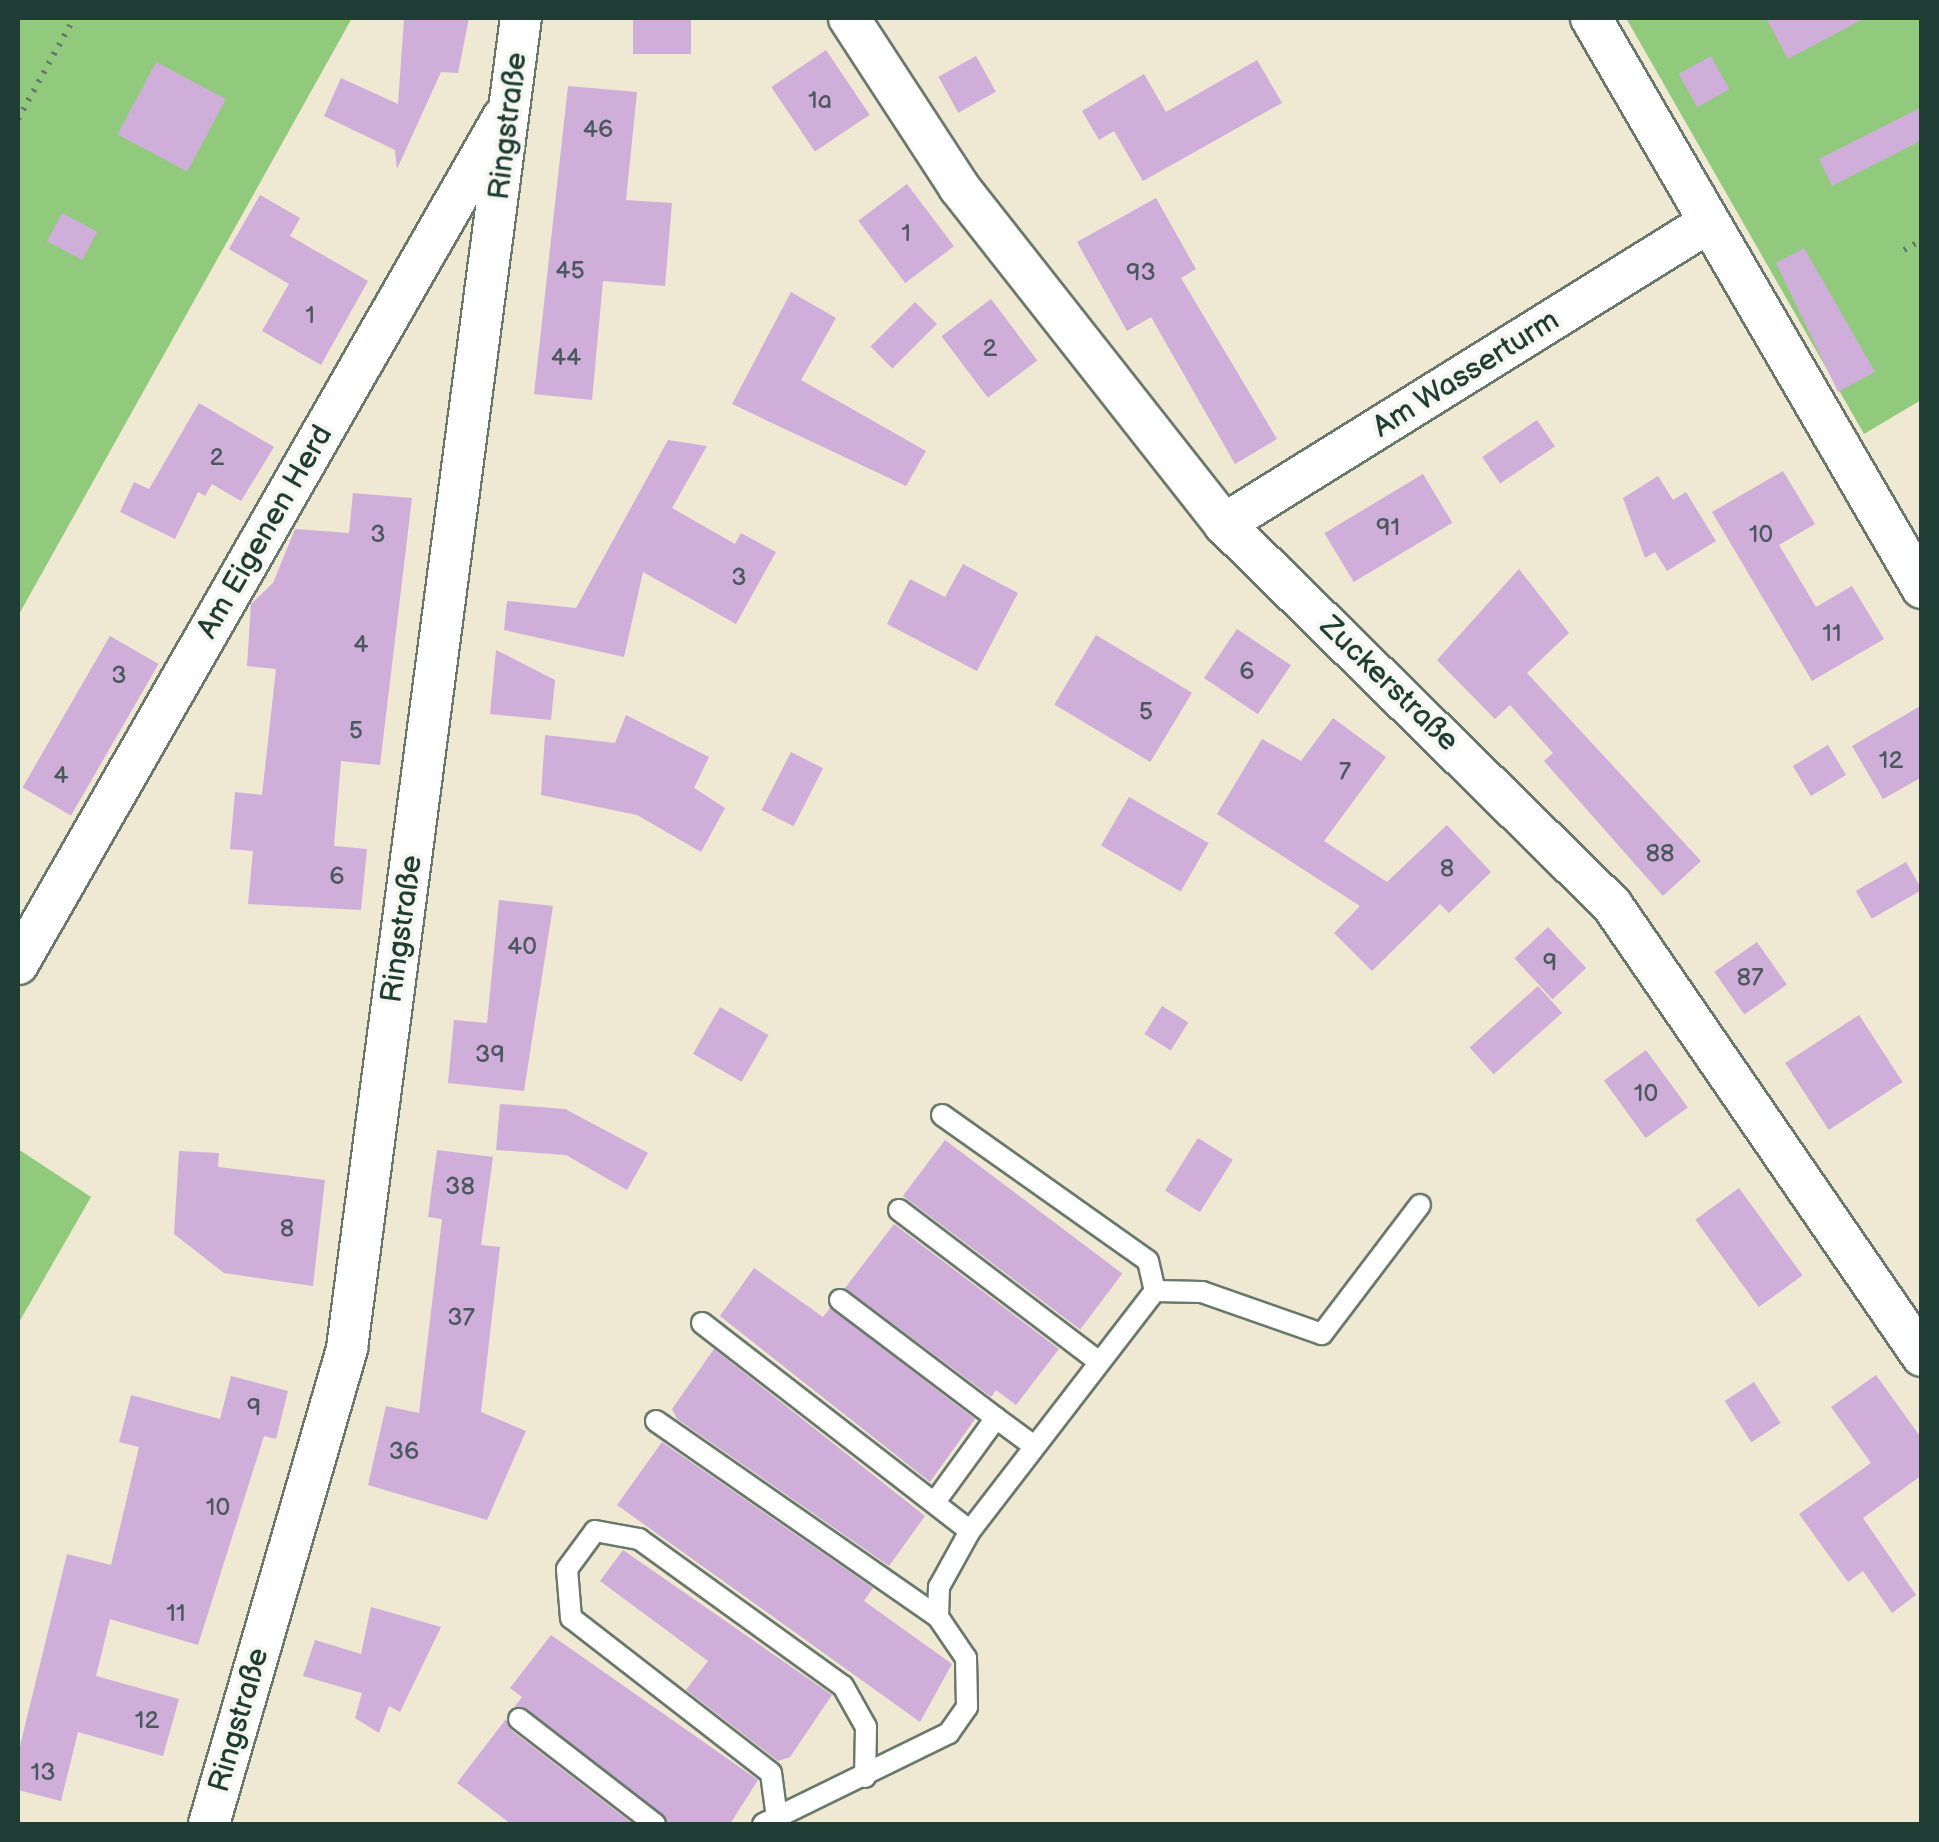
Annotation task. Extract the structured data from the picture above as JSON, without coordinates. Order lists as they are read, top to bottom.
{
  "streets": {
    "street": [
      "Ringstraße",
      "Am Wasserturm",
      "Am Eigenen Herd",
      "Zuckerstraße"
    ]
  },
  "crossings": [
    ["Ringstraße", "Am Eigenen Herd"],
    ["Am Wasserturm", "Zuckerstraße"]
  ],
  "house_numbers": [
    "1a",
    "46",
    "1",
    "45",
    "93",
    "1",
    "2",
    "44",
    "2",
    "91",
    "3",
    "10",
    "3",
    "11",
    "4",
    "6",
    "3",
    "5",
    "5",
    "12",
    "7",
    "4",
    "88",
    "8",
    "6",
    "40",
    "9",
    "87",
    "39",
    "10",
    "38",
    "8",
    "37",
    "9",
    "36",
    "10",
    "11",
    "12",
    "13"
  ]
}
